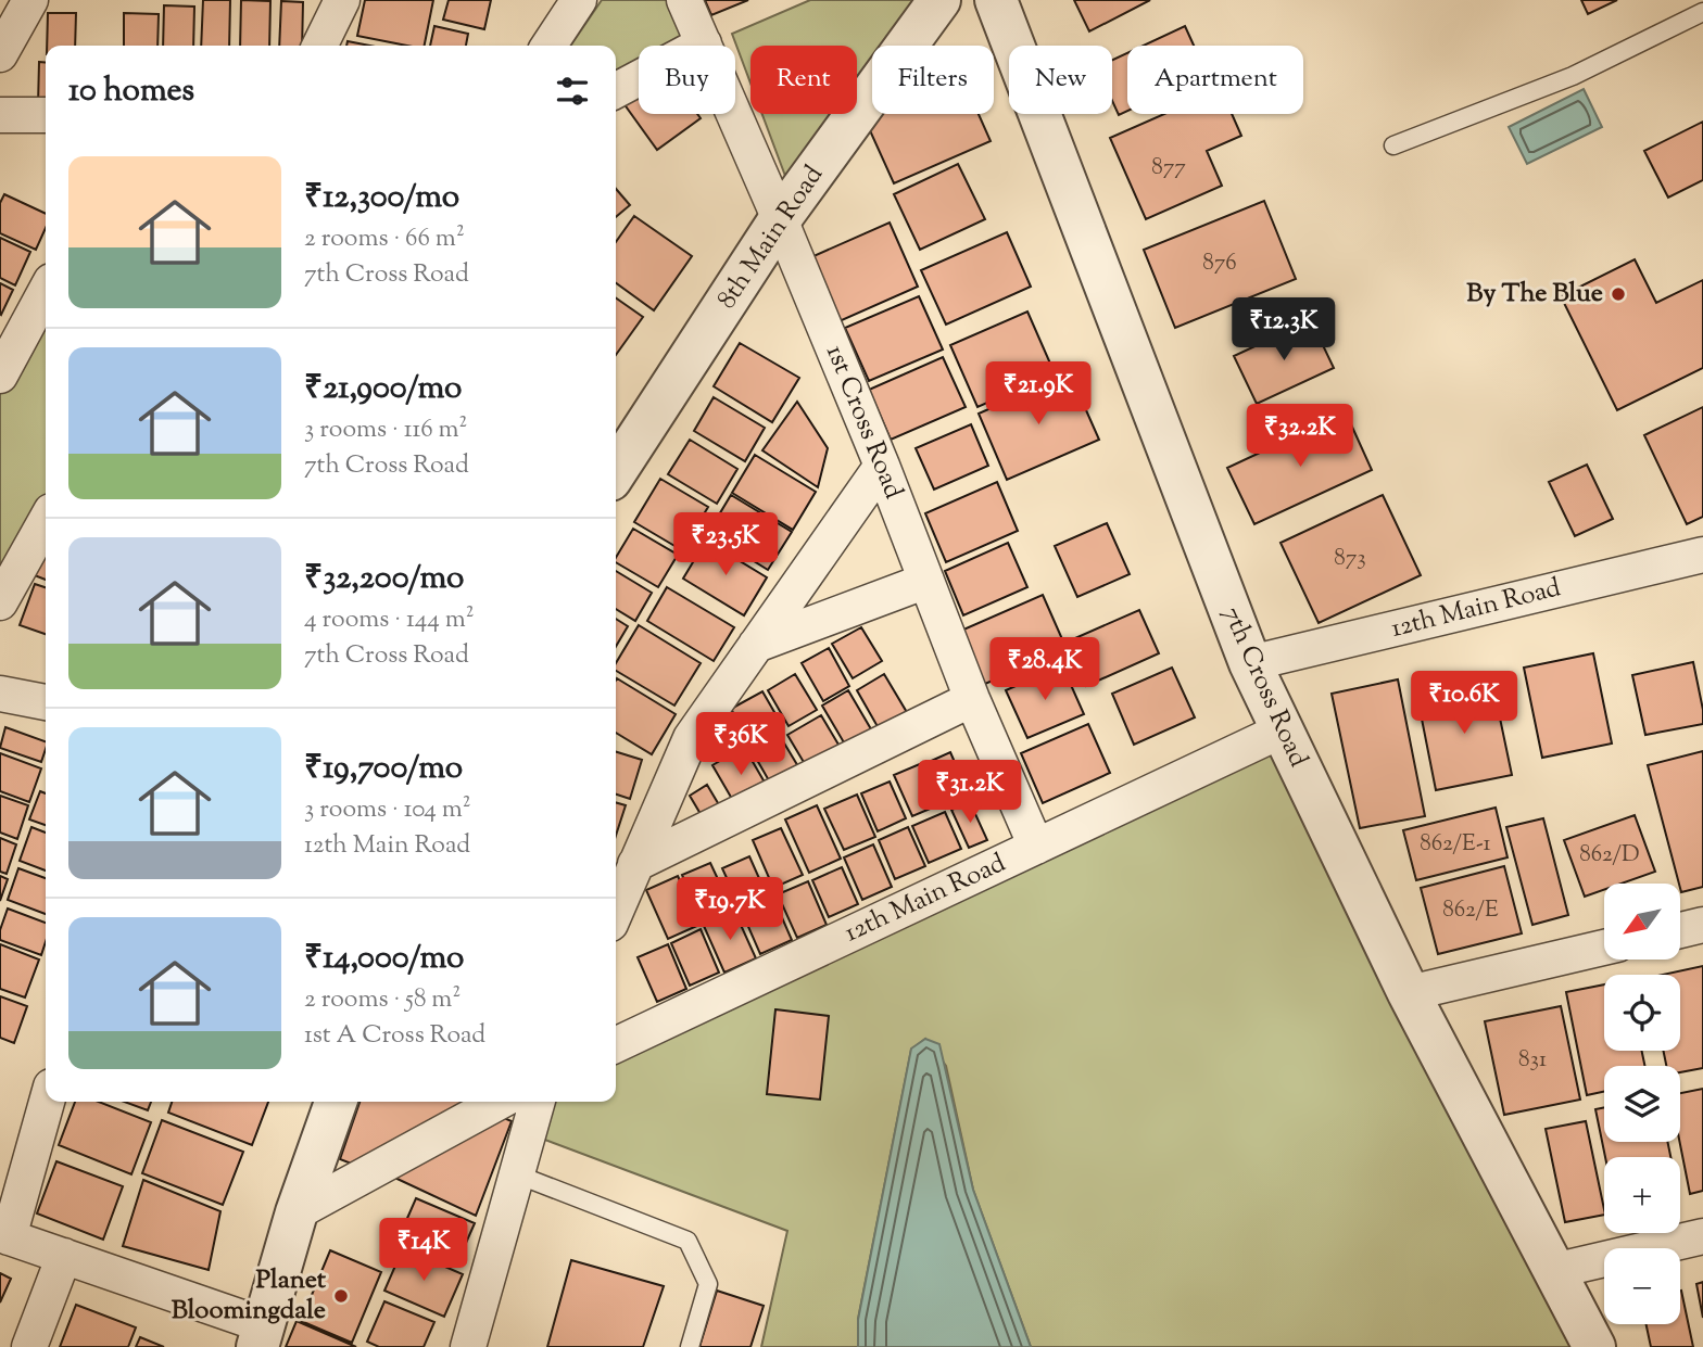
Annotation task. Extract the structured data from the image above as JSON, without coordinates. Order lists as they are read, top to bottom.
{
  "streets": {
    "street": [
      "8th Main Road",
      "1st Cross Road",
      "12th Main Road",
      "7th Cross Road"
    ]
  },
  "crossings": [
    ["8th Main Road", "1st Cross Road"],
    ["1st Cross Road", "12th Main Road"],
    ["12th Main Road", "7th Cross Road"]
  ],
  "places": ["By The Blue", "Planet Bloomingdale"],
  "house_numbers": [
    "877",
    "876",
    "873",
    "862/E-1",
    "862/D",
    "862/E",
    "831"
  ],
  "north": "bottom left",
  "page": {
    "chip": [
      "Buy",
      "Rent",
      "Filters",
      "New",
      "Apartment"
    ],
    "heading": "10 homes",
    "list": [
      {
        "name": "₹12,300/mo",
        "note": "2 rooms · 66 m² · 7th Cross Road"
      },
      {
        "name": "₹21,900/mo",
        "note": "3 rooms · 116 m² · 7th Cross Road"
      },
      {
        "name": "₹32,200/mo",
        "note": "4 rooms · 144 m² · 7th Cross Road"
      },
      {
        "name": "₹19,700/mo",
        "note": "3 rooms · 104 m² · 12th Main Road"
      },
      {
        "name": "₹14,000/mo",
        "note": "2 rooms · 58 m² · 1st A Cross Road"
      }
    ],
    "price": [
      "₹12.3K",
      "₹21.9K",
      "₹32.2K",
      "₹23.5K",
      "₹28.4K",
      "₹10.6K",
      "₹36K",
      "₹31.2K",
      "₹19.7K",
      "₹14K"
    ],
    "map_buttons": ["+", "−"]
  }
}
